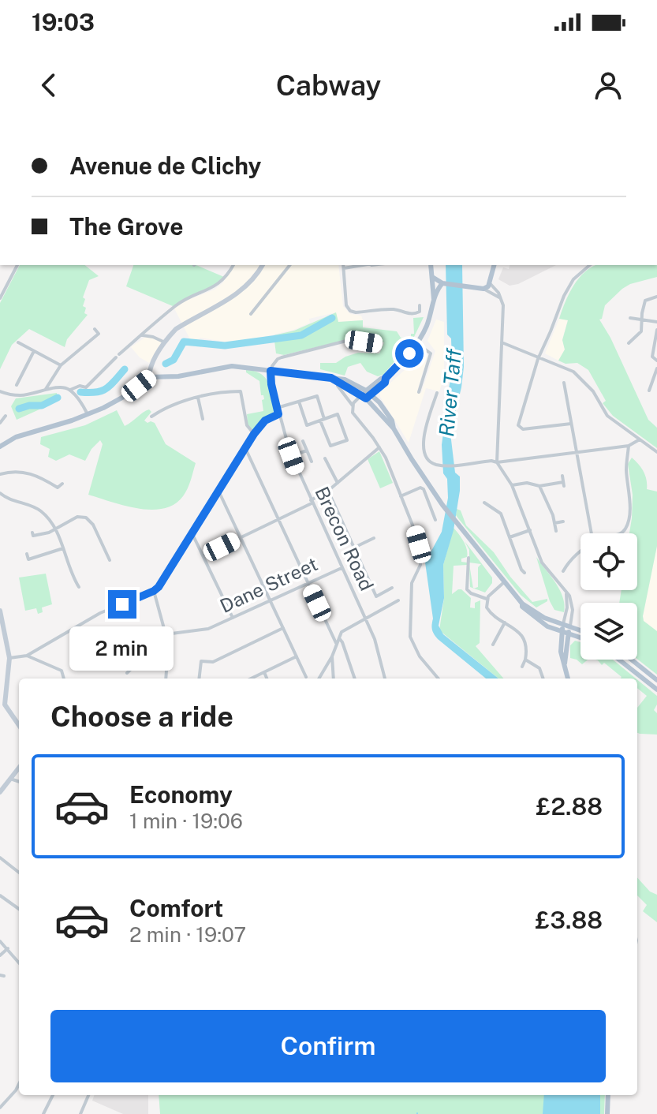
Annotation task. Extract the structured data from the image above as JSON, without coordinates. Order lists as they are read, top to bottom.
{
  "streets": {
    "street": ["Brecon Road", "Dane Street"]
  },
  "crossings": [
    ["Brecon Road", "Dane Street"]
  ],
  "water": ["River Taff"],
  "page": {
    "status": "19:03",
    "header": "Cabway",
    "banner": ["Avenue de Clichy", "The Grove"],
    "bubble": "2 min",
    "heading": "Choose a ride",
    "list": [
      {
        "name": "Economy",
        "note": "1 min · 19:06",
        "value": "£2.88"
      },
      {
        "name": "Comfort",
        "note": "2 min · 19:07",
        "value": "£3.88"
      }
    ],
    "buttons": "Confirm"
  }
}
